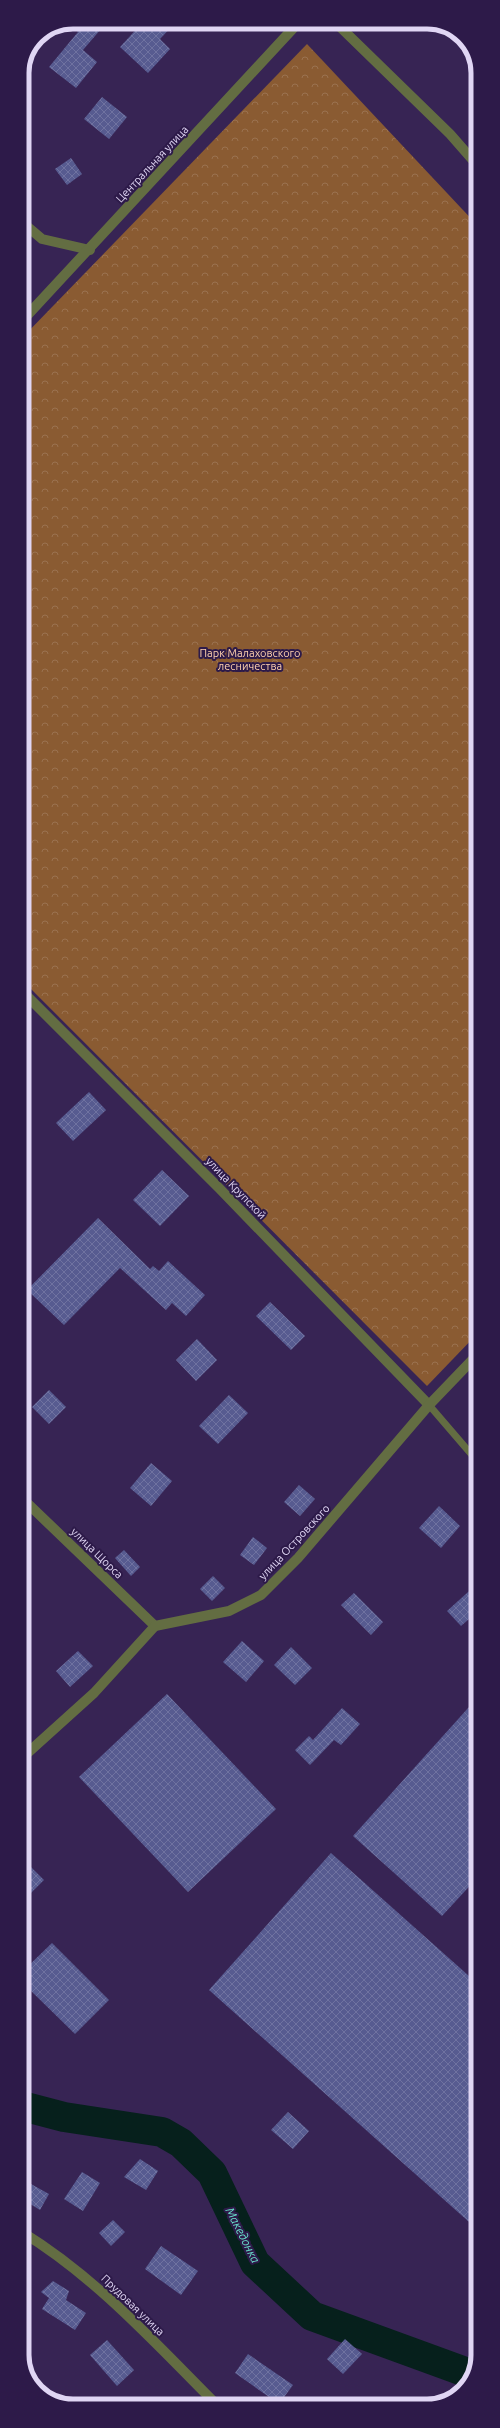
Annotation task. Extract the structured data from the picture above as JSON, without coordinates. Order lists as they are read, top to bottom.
{
  "streets": {
    "street": [
      "Центральная улица",
      "улица Крупской",
      "улица Островского",
      "улица Щорса",
      "Прудовая улица"
    ]
  },
  "crossings": [
    ["улица Крупской", "улица Островского"],
    ["улица Островского", "улица Щорса"]
  ],
  "water": ["Македонка"],
  "parks": ["Парк Малаховского лесничества"]
}
